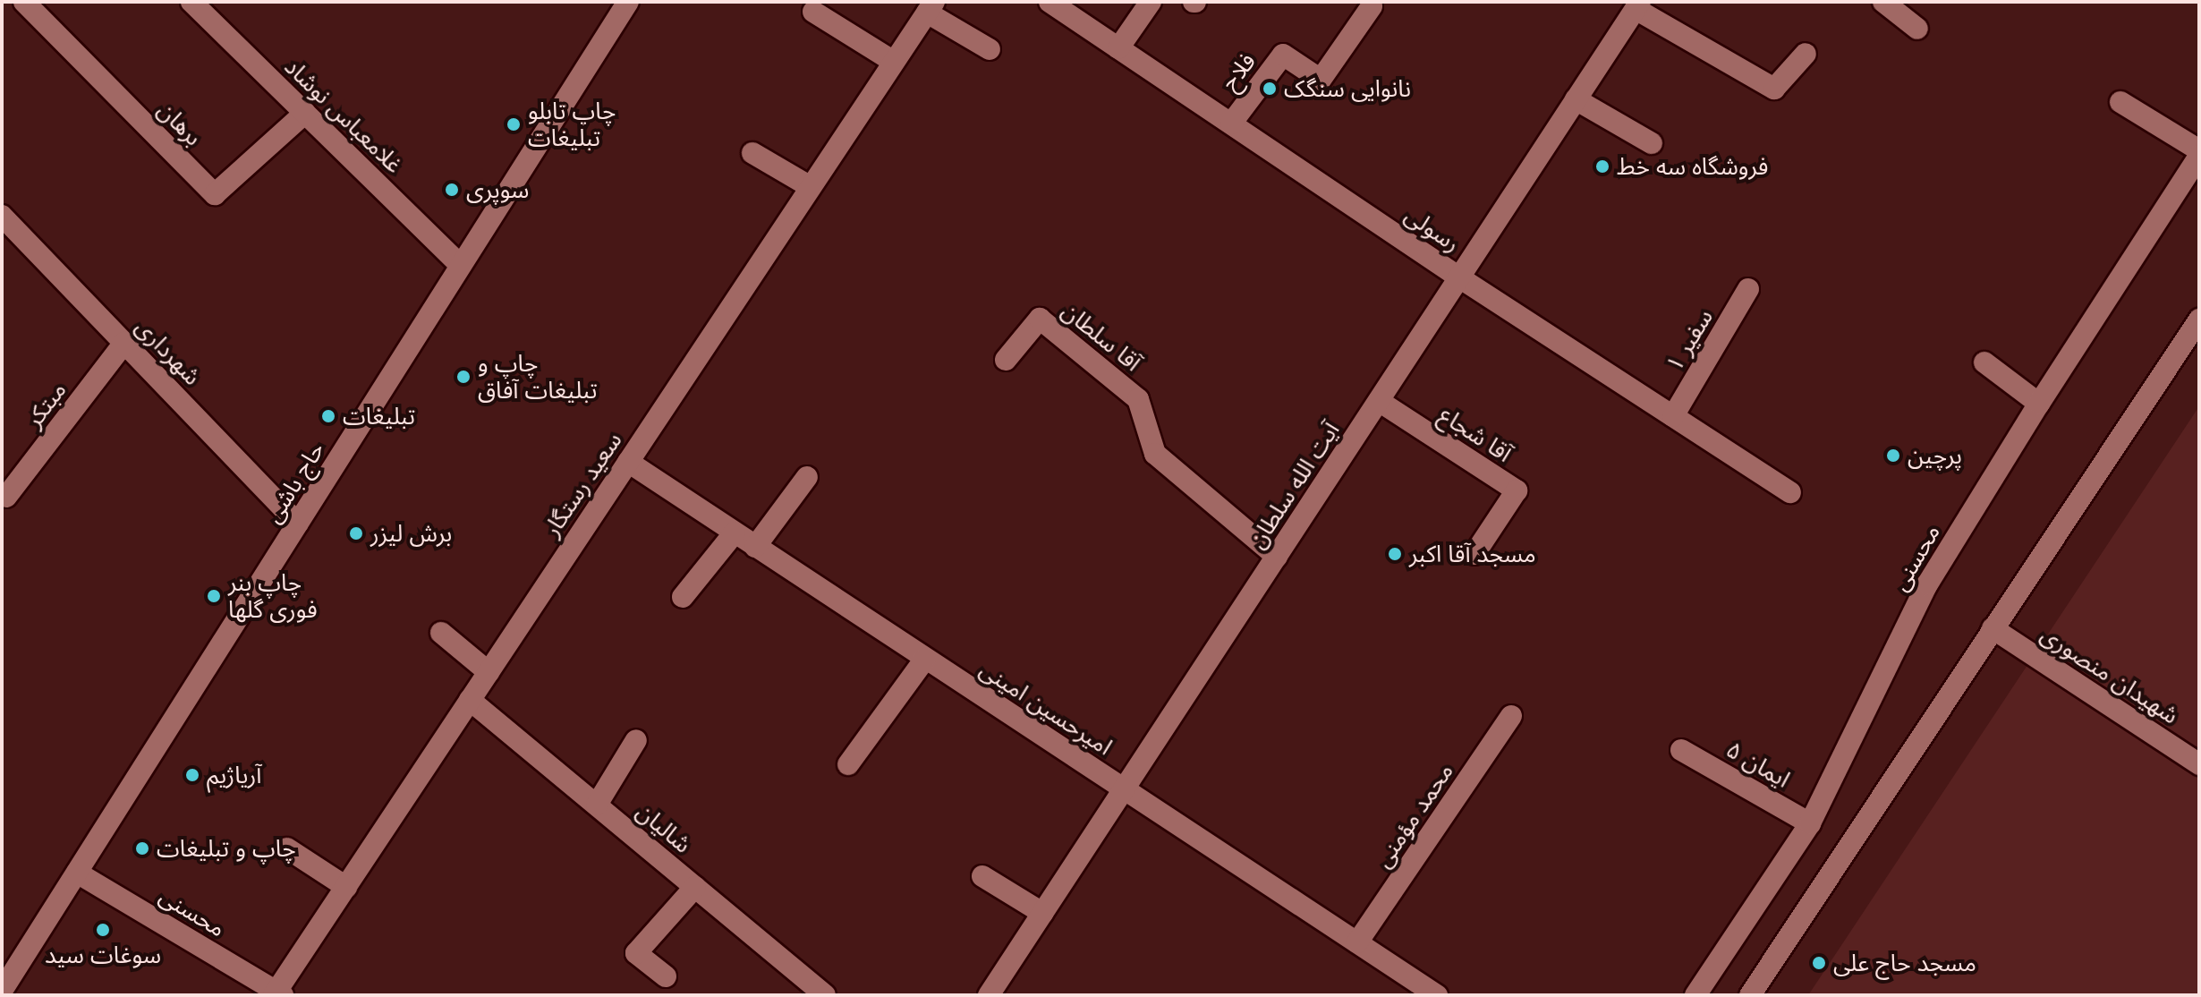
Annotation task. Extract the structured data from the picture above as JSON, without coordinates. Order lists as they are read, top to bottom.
{
  "streets": {
    "street": [
      "فلاح",
      "غلامعباس نوشاد",
      "برهان",
      "رسولی",
      "آقا سلطان",
      "سفیر ۱",
      "شهرداری",
      "مبتکر",
      "آقا شجاع",
      "حاج باشی",
      "سعید رستگار",
      "آیت الله سلطان",
      "محسنی",
      "شهیدان منصوری",
      "امیرحسین امینی",
      "ایمان ۵",
      "محمد مؤمنی",
      "شالیان"
    ]
  },
  "crossings": [
    ["فلاح", "رسولی"],
    ["غلامعباس نوشاد", "برهان"],
    ["غلامعباس نوشاد", "حاج باشی"],
    ["رسولی", "سفیر ۱"],
    ["رسولی", "آیت الله سلطان"],
    ["آقا سلطان", "آیت الله سلطان"],
    ["شهرداری", "مبتکر"],
    ["شهرداری", "حاج باشی"],
    ["آقا شجاع", "آیت الله سلطان"],
    ["حاج باشی", "محسنی"],
    ["سعید رستگار", "محسنی"],
    ["سعید رستگار", "امیرحسین امینی"],
    ["سعید رستگار", "شالیان"],
    ["آیت الله سلطان", "امیرحسین امینی"],
    ["محسنی", "ایمان ۵"],
    ["امیرحسین امینی", "محمد مؤمنی"]
  ],
  "places": [
    "نانوایی سنگک",
    "چاپ تابلو تبلیغات",
    "فروشگاه سه خط",
    "سوپری",
    "چاپ و تبلیغات آفاق",
    "تبلیغات",
    "پرچین",
    "برش لیزر",
    "مسجد آقا اکبر",
    "چاپ بنر فوری گلها",
    "آریاژیم",
    "چاپ و تبلیغات",
    "سوغات سید",
    "مسجد حاج علی"
  ]
}
